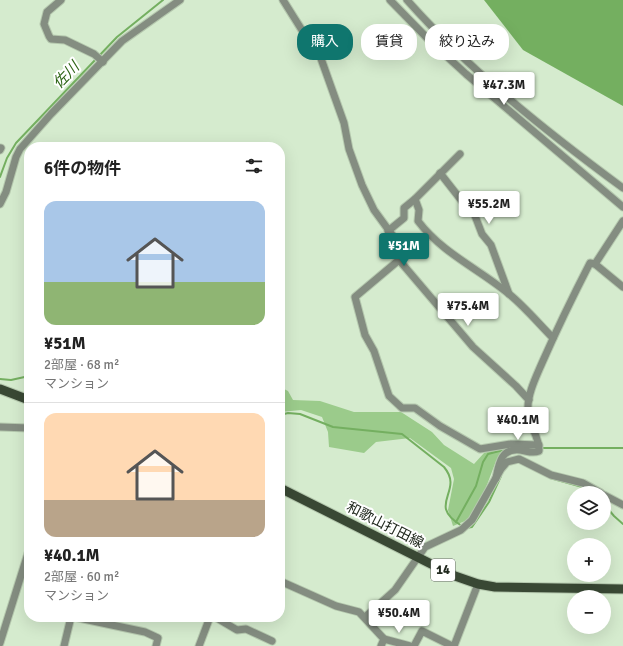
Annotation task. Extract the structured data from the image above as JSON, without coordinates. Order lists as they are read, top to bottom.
{
  "streets": {
    "main road": ["和歌山打田線", "14"]
  },
  "water": ["佐川"],
  "page": {
    "chip": ["購入", "賃貸", "絞り込み"],
    "price": [
      "¥47.3M",
      "¥55.2M",
      "¥51M",
      "¥75.4M",
      "¥40.1M",
      "¥50.4M"
    ],
    "heading": "6件の物件",
    "list": [
      {
        "name": "¥51M",
        "note": "2部屋 · 68 m² · マンション"
      },
      {
        "name": "¥40.1M",
        "note": "2部屋 · 60 m² · マンション"
      }
    ],
    "map_buttons": ["+", "−"]
  }
}
